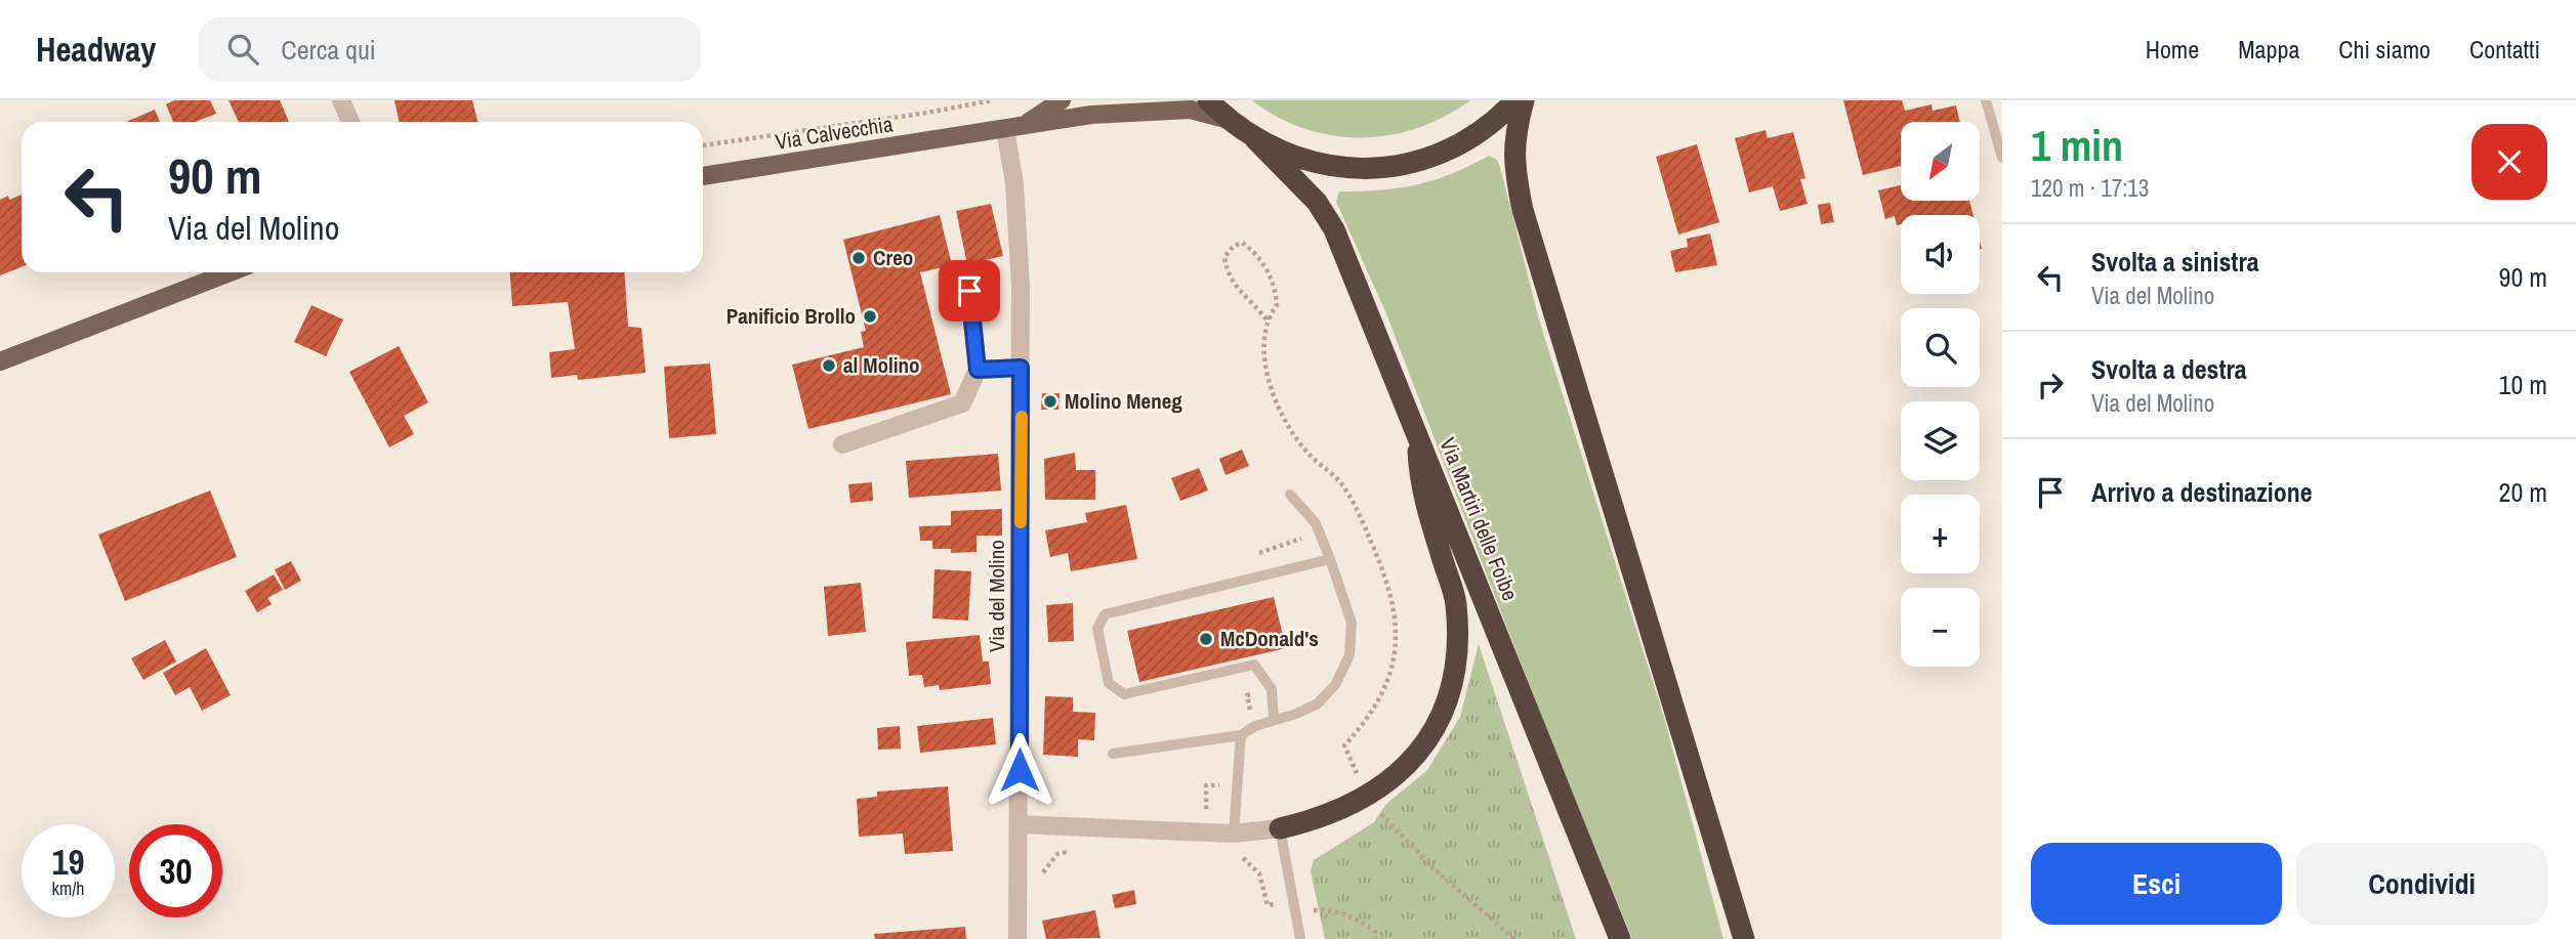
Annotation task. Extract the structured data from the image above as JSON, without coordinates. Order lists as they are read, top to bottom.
{
  "streets": {
    "highway": ["Via Martiri delle Foibe"],
    "main road": ["Via Calvecchia"],
    "street": ["Via del Molino"]
  },
  "crossings": [
    ["Via Calvecchia", "Via del Molino"]
  ],
  "places": [
    "Creo",
    "Panificio Brollo",
    "al Molino",
    "Molino Meneg",
    "McDonald's"
  ],
  "north": "bottom left",
  "page": {
    "header": "Headway",
    "search": "Cerca qui",
    "nav": [
      "Home",
      "Mappa",
      "Chi siamo",
      "Contatti"
    ],
    "heading": ["1 min", "120 m · 17:13"],
    "map_buttons": ["+", "−"],
    "turn": ["90 m", "Via del Molino"],
    "list": [
      {
        "name": "Svolta a sinistra",
        "note": "Via del Molino",
        "value": "90 m"
      },
      {
        "name": "Svolta a destra",
        "note": "Via del Molino",
        "value": "10 m"
      },
      {
        "name": "Arrivo a destinazione",
        "value": "20 m"
      }
    ],
    "speed": "19 km/h",
    "limit": "30",
    "buttons": ["Esci", "Condividi"]
  }
}
